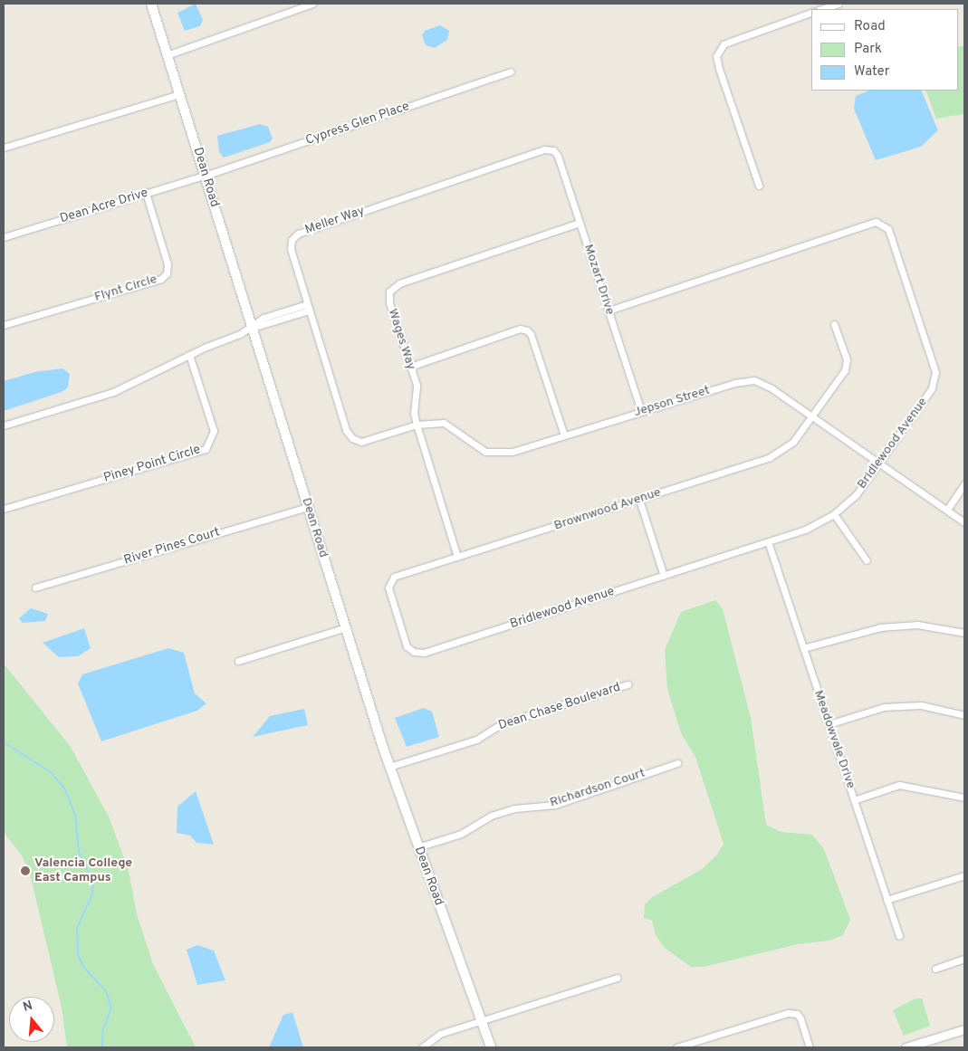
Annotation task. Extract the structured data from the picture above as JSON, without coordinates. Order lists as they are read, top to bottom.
{
  "streets": {
    "main road": ["Dean Road"],
    "street": [
      "Cypress Glen Place",
      "Dean Acre Drive",
      "Meller Way",
      "Mozart Drive",
      "Flynt Circle",
      "Wages Way",
      "Jepson Street",
      "Bridlewood Avenue",
      "Piney Point Circle",
      "Brownwood Avenue",
      "River Pines Court",
      "Dean Chase Boulevard",
      "Meadowvale Drive",
      "Richardson Court"
    ]
  },
  "crossings": [
    ["Cypress Glen Place", "Dean Road"],
    ["Cypress Glen Place", "Dean Acre Drive"],
    ["Dean Road", "Dean Acre Drive"],
    ["Dean Road", "River Pines Court"],
    ["Dean Road", "Dean Chase Boulevard"],
    ["Dean Road", "Richardson Court"],
    ["Dean Acre Drive", "Flynt Circle"],
    ["Meller Way", "Mozart Drive"],
    ["Meller Way", "Jepson Street"],
    ["Mozart Drive", "Wages Way"],
    ["Mozart Drive", "Jepson Street"],
    ["Mozart Drive", "Bridlewood Avenue"],
    ["Wages Way", "Jepson Street"],
    ["Wages Way", "Brownwood Avenue"],
    ["Jepson Street", "Bridlewood Avenue"],
    ["Jepson Street", "Brownwood Avenue"],
    ["Bridlewood Avenue", "Brownwood Avenue"],
    ["Bridlewood Avenue", "Meadowvale Drive"]
  ],
  "places": ["Valencia College East Campus"],
  "legend": ["Road", "Park", "Water"],
  "north": "top"
}
